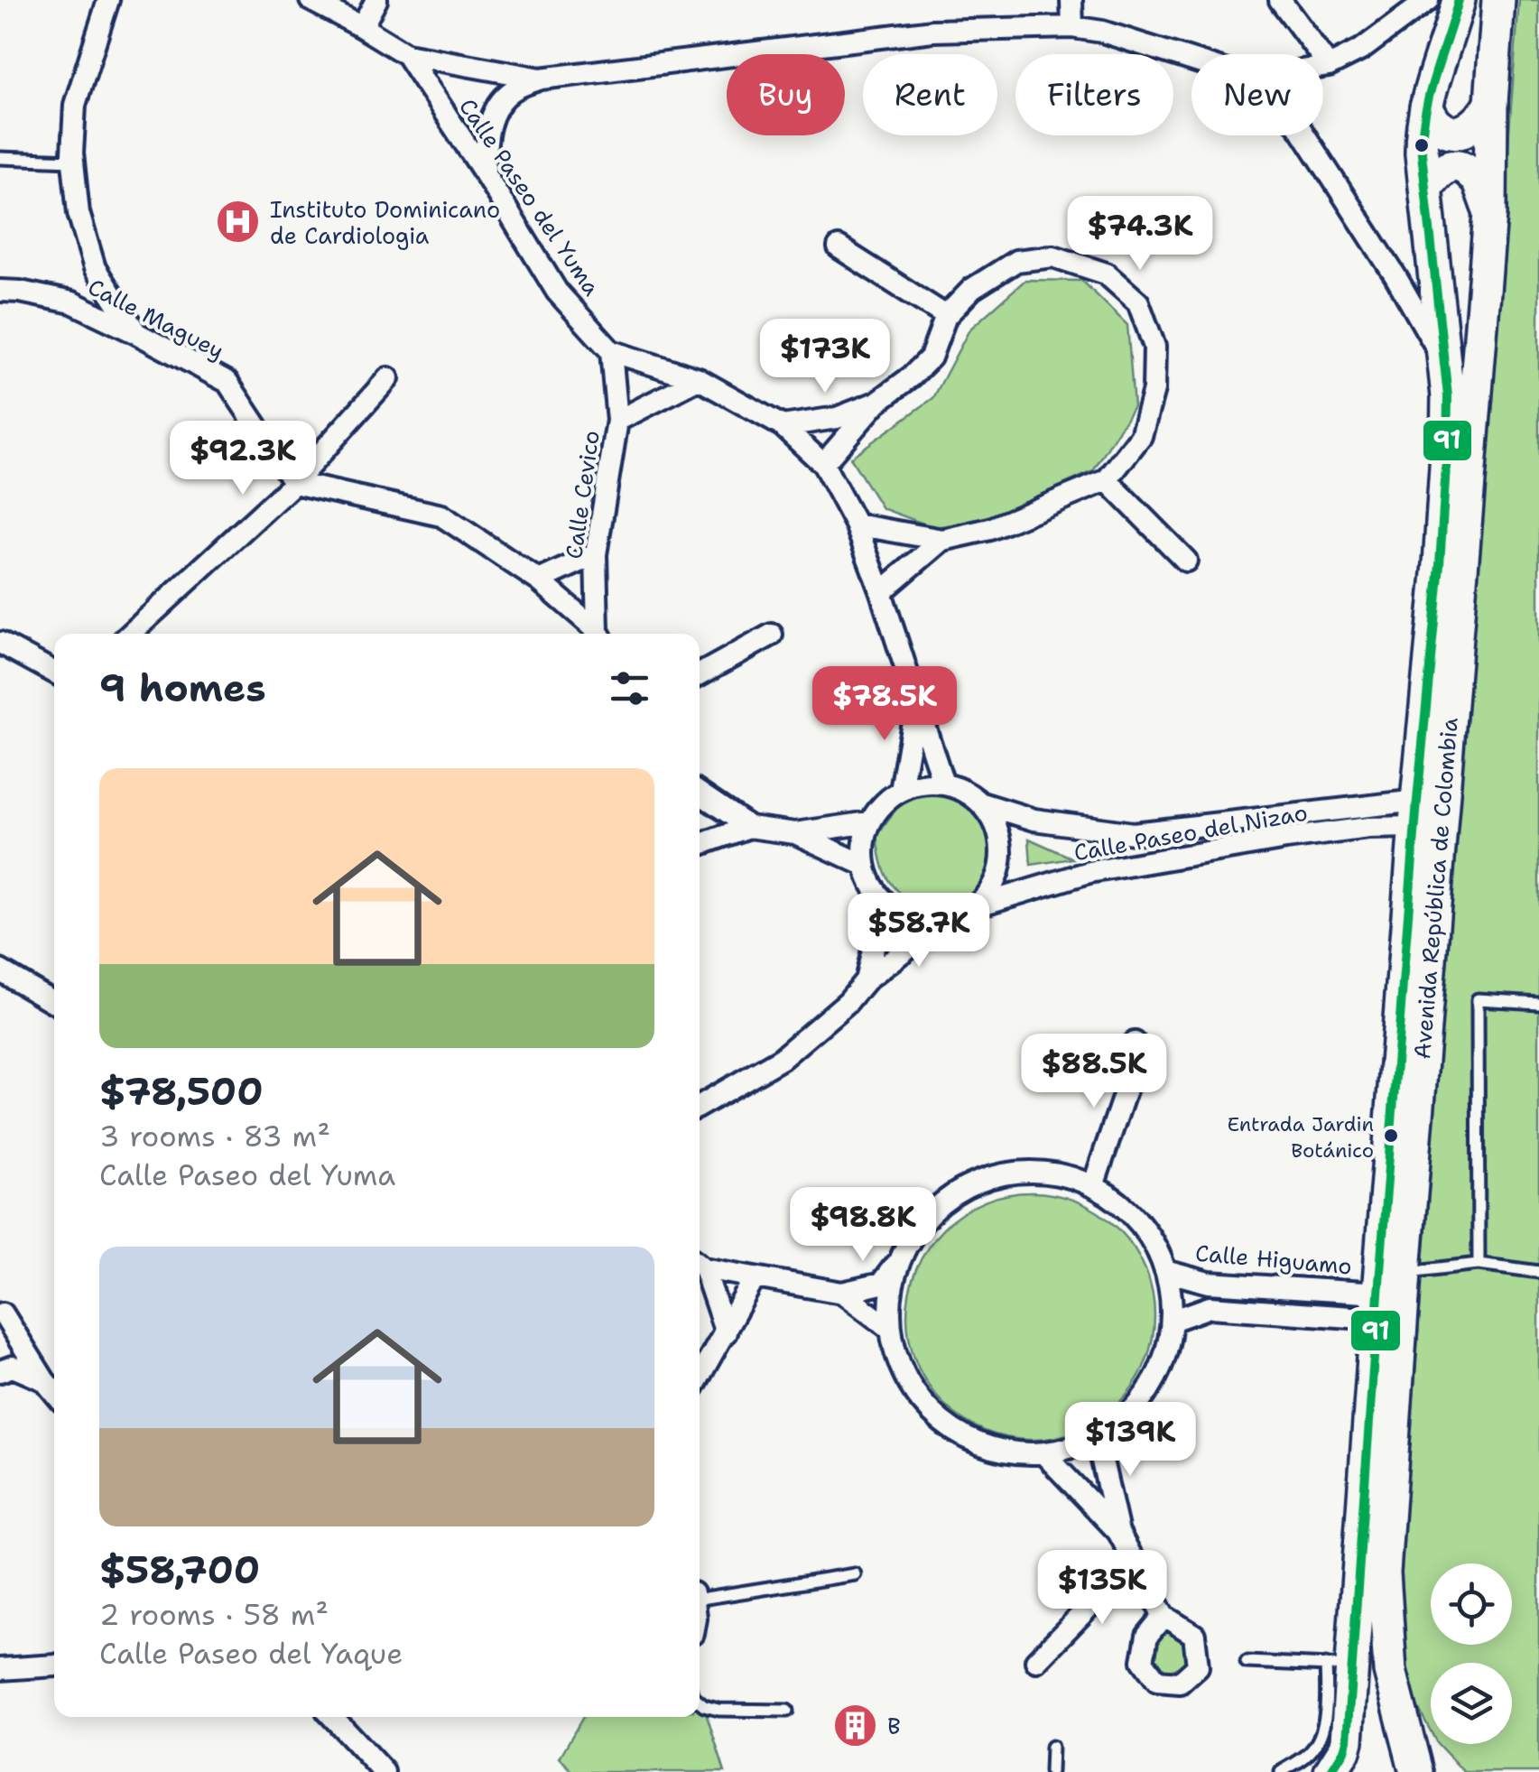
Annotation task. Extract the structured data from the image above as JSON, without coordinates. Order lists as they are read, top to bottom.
{
  "streets": {
    "main road": ["Avenida República de Colombia"],
    "street": [
      "Calle Paseo del Yuma",
      "Calle Maguey",
      "Calle Cevico",
      "Calle Paseo del Nizao",
      "Calle Higuamo"
    ]
  },
  "crossings": [
    ["Calle Paseo del Yuma", "Calle Cevico"],
    ["Calle Paseo del Nizao", "Avenida República de Colombia"],
    ["Avenida República de Colombia", "Calle Higuamo"]
  ],
  "places": {
    "hospital": ["Instituto Dominicano de Cardiologia"],
    "other": ["Entrada Jardin Botánico"],
    "building": ["B"]
  },
  "lines": ["transit line 91"],
  "page": {
    "chip": [
      "Buy",
      "Rent",
      "Filters",
      "New"
    ],
    "price": [
      "$74.3K",
      "$173K",
      "$92.3K",
      "$78.5K",
      "$58.7K",
      "$88.5K",
      "$98.8K",
      "$139K",
      "$135K"
    ],
    "heading": "9 homes",
    "list": [
      {
        "name": "$78,500",
        "note": "3 rooms · 83 m² · Calle Paseo del Yuma"
      },
      {
        "name": "$58,700",
        "note": "2 rooms · 58 m² · Calle Paseo del Yaque"
      }
    ]
  }
}
